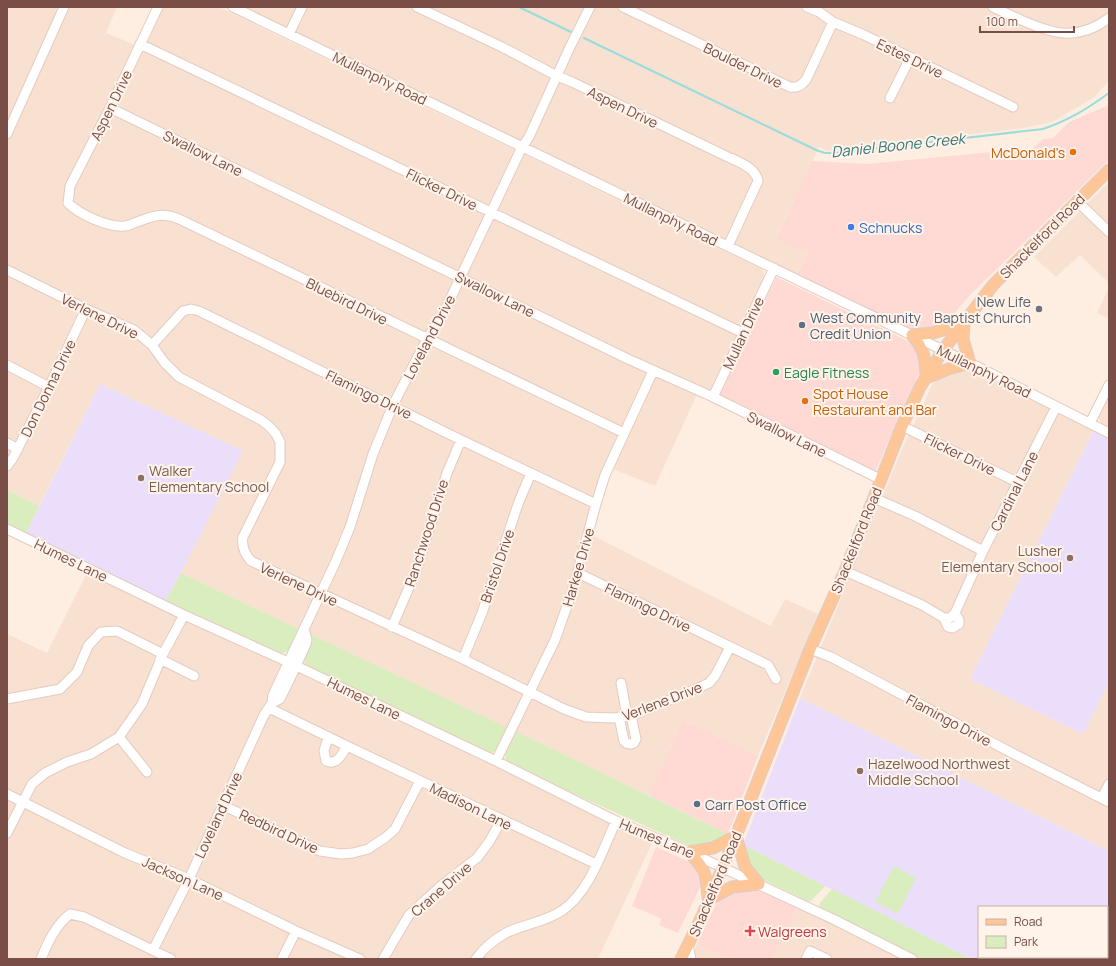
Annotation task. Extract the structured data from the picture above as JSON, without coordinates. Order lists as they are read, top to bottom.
{
  "streets": {
    "main road": ["Shackelford Road"],
    "street": [
      "Estes Drive",
      "Boulder Drive",
      "Mullanphy Road",
      "Aspen Drive",
      "Swallow Lane",
      "Flicker Drive",
      "Bluebird Drive",
      "Verlene Drive",
      "Mullan Drive",
      "Loveland Drive",
      "Don Donna Drive",
      "Flamingo Drive",
      "Cardinal Lane",
      "Ranchwood Drive",
      "Humes Lane",
      "Bristol Drive",
      "Harkee Drive",
      "Madison Lane",
      "Redbird Drive",
      "Jackson Lane",
      "Crane Drive"
    ]
  },
  "crossings": [
    ["Estes Drive", "Boulder Drive"],
    ["Mullanphy Road", "Aspen Drive"],
    ["Mullanphy Road", "Shackelford Road"],
    ["Mullanphy Road", "Mullan Drive"],
    ["Mullanphy Road", "Loveland Drive"],
    ["Mullanphy Road", "Cardinal Lane"],
    ["Aspen Drive", "Swallow Lane"],
    ["Aspen Drive", "Flicker Drive"],
    ["Aspen Drive", "Bluebird Drive"],
    ["Aspen Drive", "Loveland Drive"],
    ["Swallow Lane", "Shackelford Road"],
    ["Swallow Lane", "Mullan Drive"],
    ["Swallow Lane", "Loveland Drive"],
    ["Swallow Lane", "Harkee Drive"],
    ["Flicker Drive", "Shackelford Road"],
    ["Flicker Drive", "Mullan Drive"],
    ["Flicker Drive", "Loveland Drive"],
    ["Flicker Drive", "Cardinal Lane"],
    ["Shackelford Road", "Flamingo Drive"],
    ["Shackelford Road", "Cardinal Lane"],
    ["Shackelford Road", "Humes Lane"],
    ["Bluebird Drive", "Loveland Drive"],
    ["Bluebird Drive", "Harkee Drive"],
    ["Verlene Drive", "Loveland Drive"],
    ["Verlene Drive", "Don Donna Drive"],
    ["Verlene Drive", "Flamingo Drive"],
    ["Verlene Drive", "Ranchwood Drive"],
    ["Verlene Drive", "Bristol Drive"],
    ["Verlene Drive", "Harkee Drive"],
    ["Loveland Drive", "Flamingo Drive"],
    ["Loveland Drive", "Humes Lane"],
    ["Loveland Drive", "Madison Lane"],
    ["Loveland Drive", "Redbird Drive"],
    ["Loveland Drive", "Jackson Lane"],
    ["Flamingo Drive", "Ranchwood Drive"],
    ["Flamingo Drive", "Bristol Drive"],
    ["Flamingo Drive", "Harkee Drive"],
    ["Humes Lane", "Harkee Drive"],
    ["Madison Lane", "Redbird Drive"],
    ["Madison Lane", "Crane Drive"]
  ],
  "water": ["Daniel Boone Creek"],
  "places": {
    "other": [
      "McDonald's",
      "Schnucks",
      "New Life Baptist Church",
      "West Community Credit Union",
      "Eagle Fitness",
      "Spot House Restaurant and Bar",
      "Walker Elementary School",
      "Lusher Elementary School",
      "Hazelwood Northwest Middle School",
      "Carr Post Office"
    ],
    "health": ["Walgreens"]
  },
  "legend": ["Road", "Park"],
  "scale_bar": "100 m"
}
